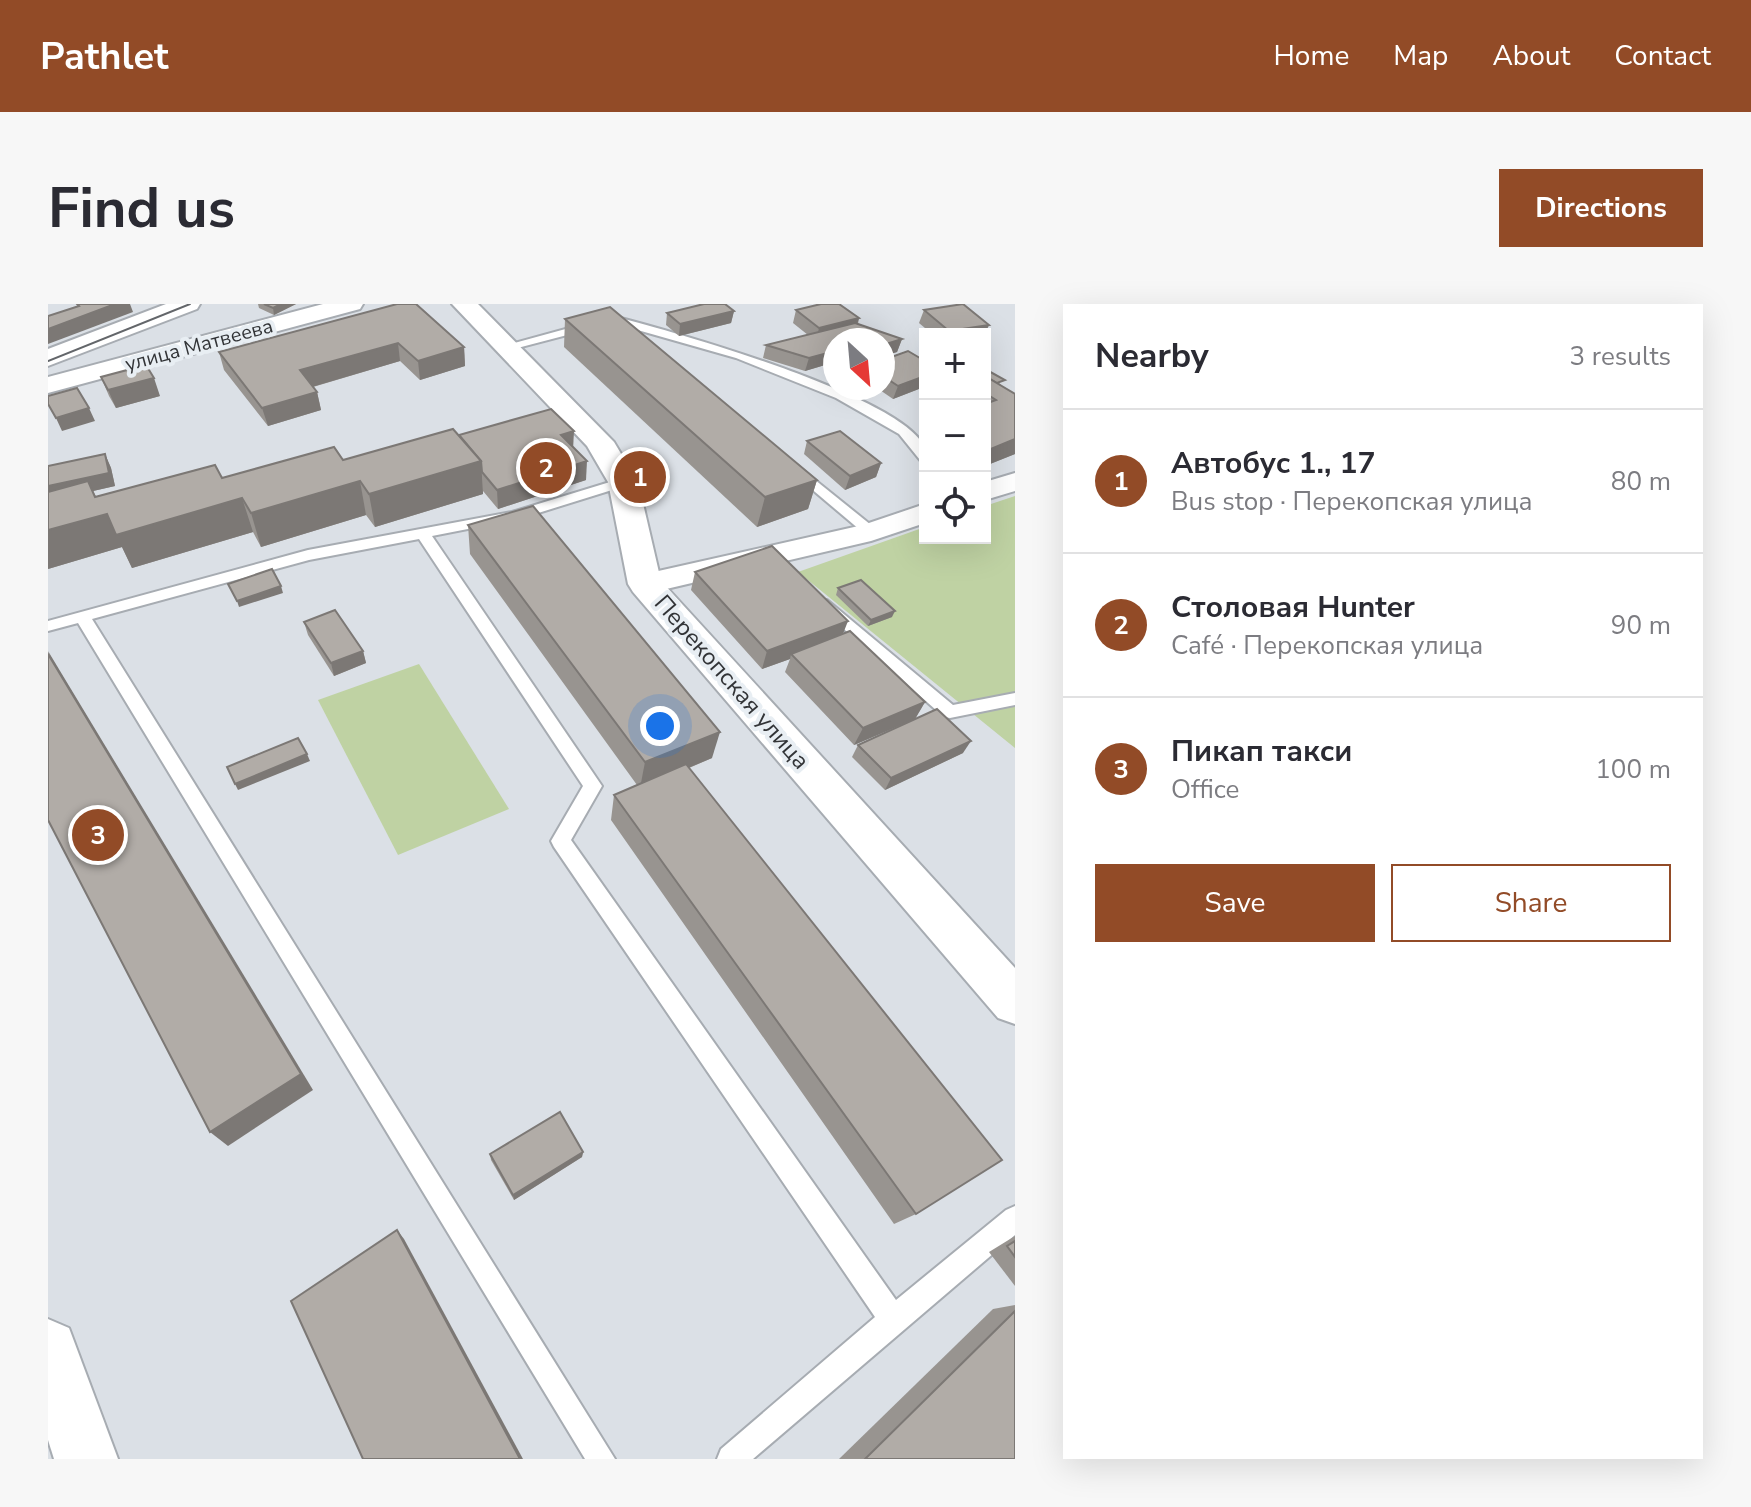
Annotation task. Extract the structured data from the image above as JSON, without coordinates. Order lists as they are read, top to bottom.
{
  "streets": {
    "main road": ["улица Матвеева", "Перекопская улица"]
  },
  "north": "bottom right",
  "page": {
    "header": "Pathlet",
    "nav": [
      "Home",
      "Map",
      "About",
      "Contact"
    ],
    "buttons": [
      "Directions",
      ["Save", "Share"]
    ],
    "title": "Find us",
    "heading": ["Nearby", "3 results"],
    "map_buttons": ["+", "−"],
    "list": [
      {
        "mark": "1",
        "name": "Автобус 1., 17",
        "note": "Bus stop · Перекопская улица",
        "value": "80 m"
      },
      {
        "mark": "2",
        "name": "Столовая Hunter",
        "note": "Café · Перекопская улица",
        "value": "90 m"
      },
      {
        "mark": "3",
        "name": "Пикап такси",
        "note": "Office",
        "value": "100 m"
      }
    ],
    "pins": ["2", "1", "3"]
  }
}
